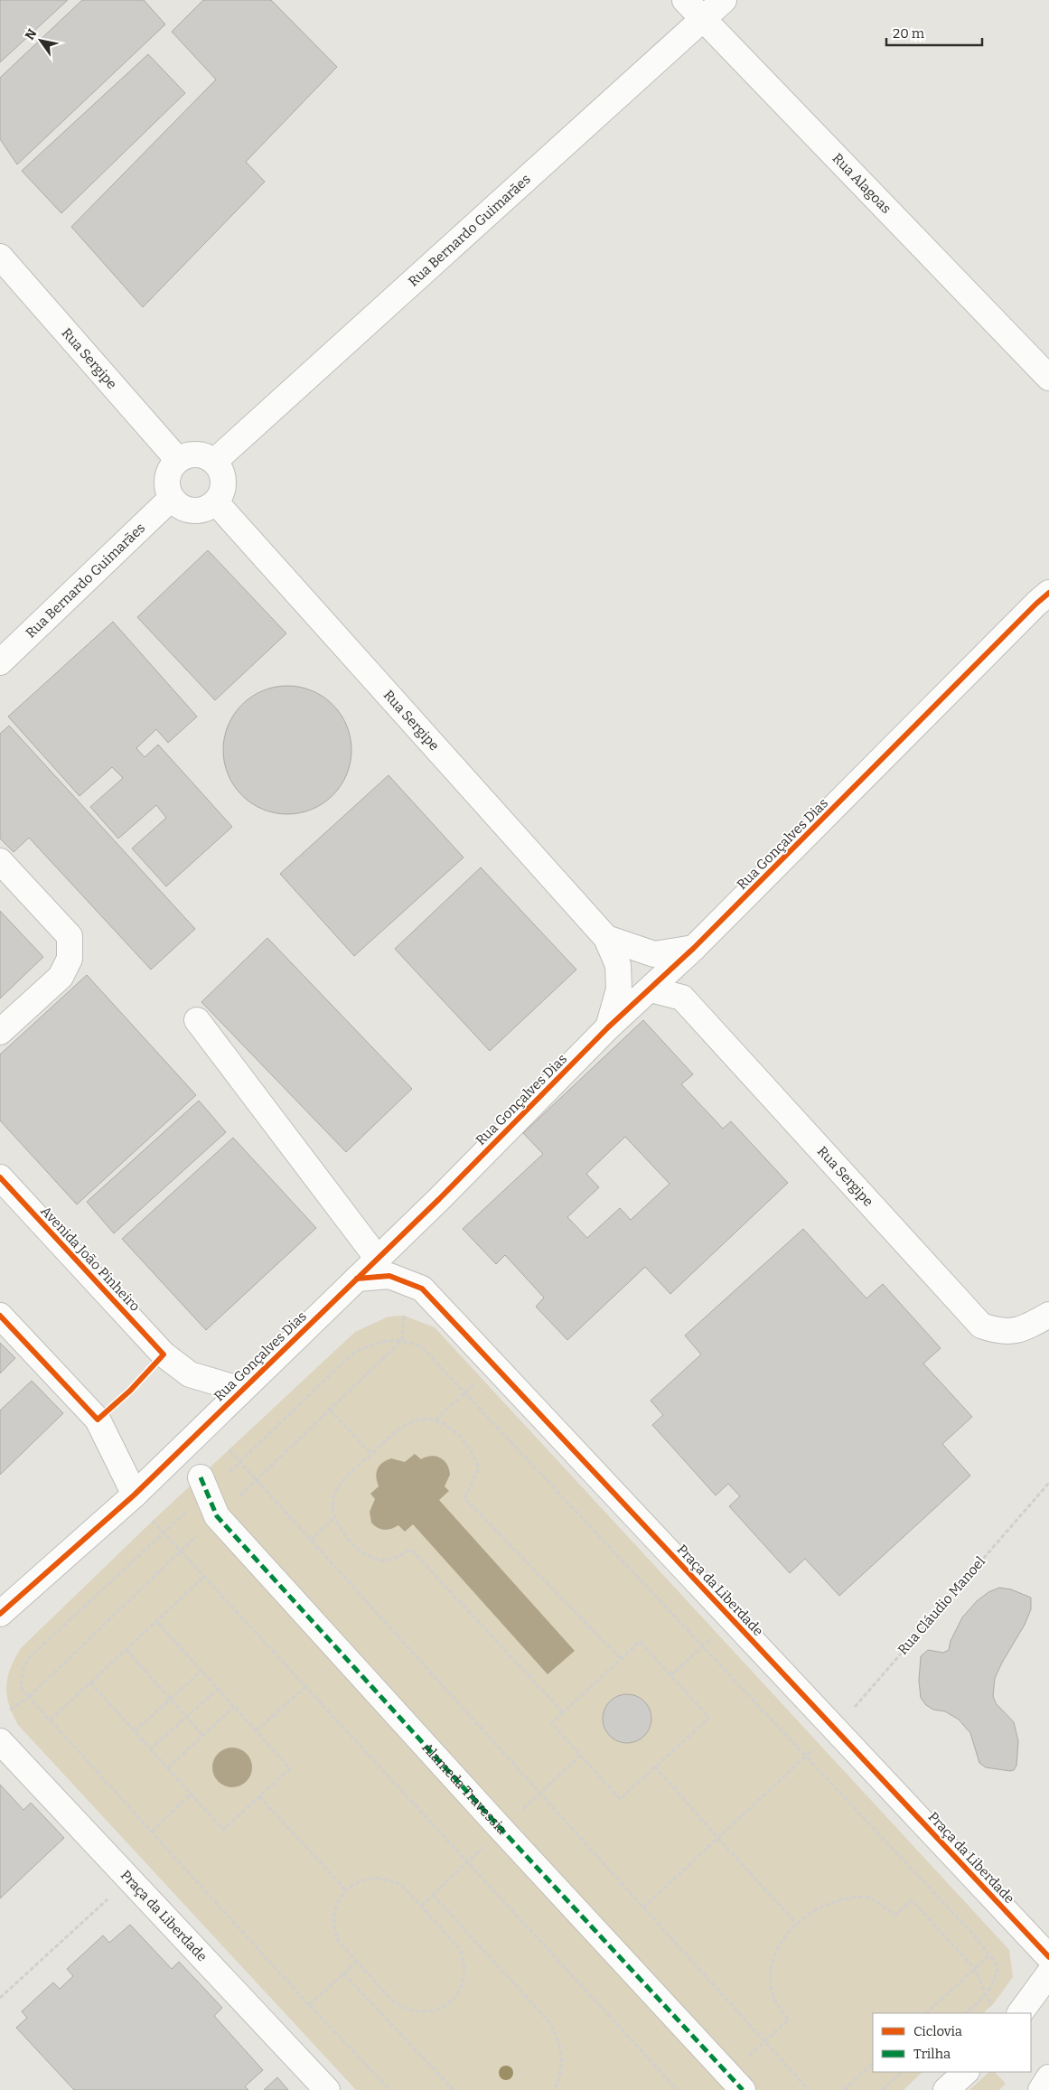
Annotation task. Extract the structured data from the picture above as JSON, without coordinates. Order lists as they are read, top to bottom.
{
  "streets": {
    "street": [
      "Rua Alagoas",
      "Rua Bernardo Guimarães",
      "Rua Sergipe",
      "Rua Gonçalves Dias",
      "Avenida João Pinheiro",
      "Praça da Liberdade",
      "Alameda Travessia"
    ],
    "path": ["Rua Cláudio Manoel"]
  },
  "crossings": [
    ["Rua Alagoas", "Rua Bernardo Guimarães"],
    ["Rua Bernardo Guimarães", "Rua Sergipe"],
    ["Rua Sergipe", "Rua Gonçalves Dias"],
    ["Rua Gonçalves Dias", "Avenida João Pinheiro"],
    ["Rua Gonçalves Dias", "Praça da Liberdade"],
    ["Praça da Liberdade", "Rua Cláudio Manoel"]
  ],
  "legend": ["Ciclovia", "Trilha"],
  "scale_bar": "20 m",
  "north": "top left"
}
